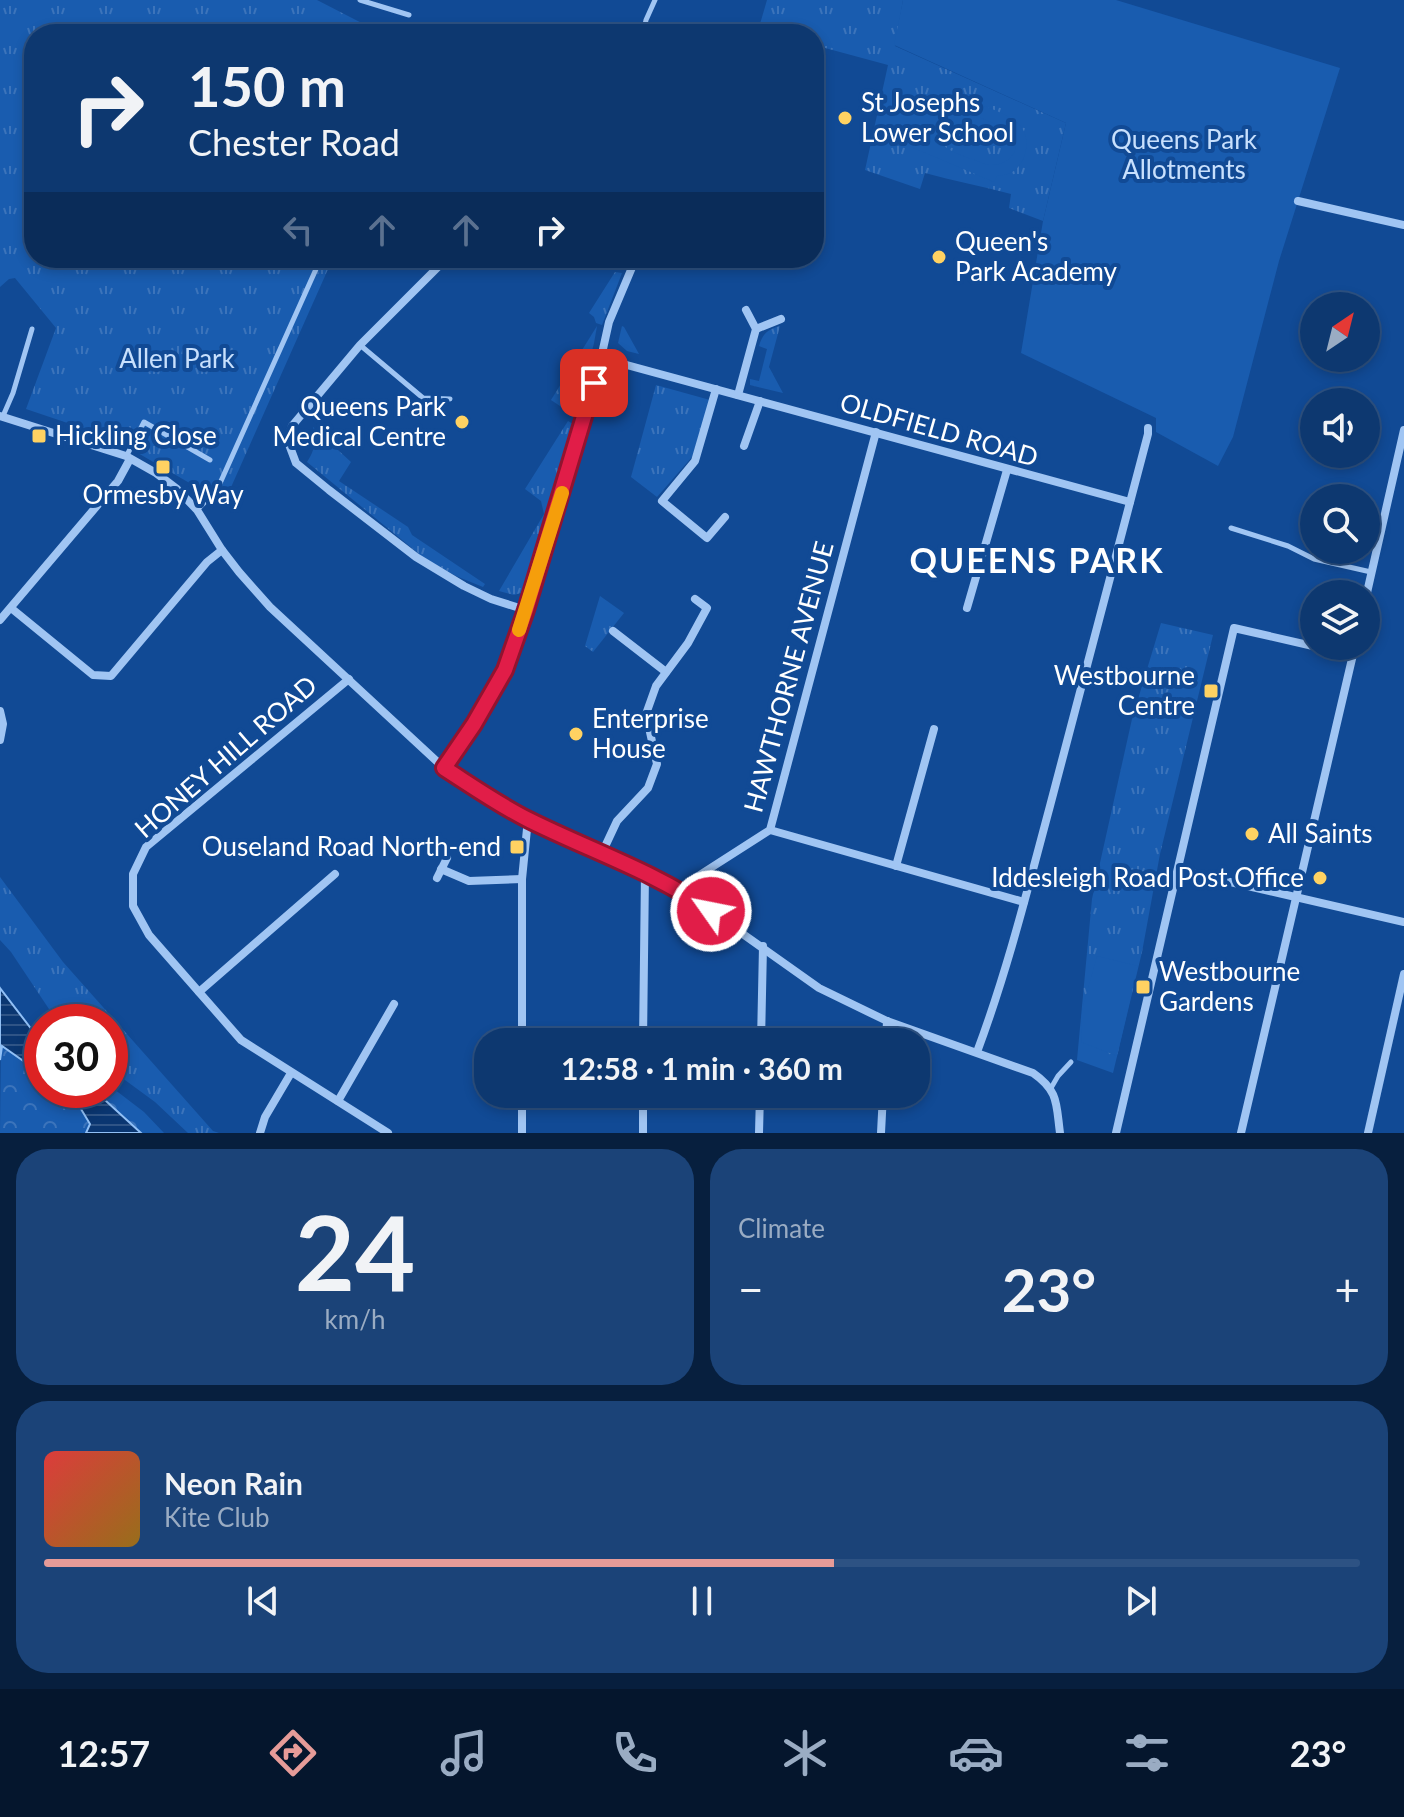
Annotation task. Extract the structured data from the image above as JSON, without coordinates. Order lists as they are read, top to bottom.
{
  "streets": {
    "street": ["OLDFIELD ROAD", "HAWTHORNE AVENUE", "HONEY HILL ROAD"]
  },
  "crossings": [
    ["OLDFIELD ROAD", "HAWTHORNE AVENUE"]
  ],
  "districts": ["QUEENS PARK"],
  "parks": ["Queens Park Allotments", "Allen Park"],
  "places": {
    "other": [
      "St Josephs Lower School",
      "Queen's Park Academy",
      "Queens Park Medical Centre",
      "Enterprise House",
      "All Saints",
      "Iddesleigh Road Post Office"
    ],
    "transit": [
      "Hickling Close",
      "Ormesby Way",
      "Westbourne Centre",
      "Ouseland Road North-end",
      "Westbourne Gardens"
    ]
  },
  "north": "top right",
  "page": {
    "turn": ["150 m", "Chester Road"],
    "limit": "30",
    "trip": "12:58 · 1 min · 360 m",
    "tile": [
      ["24", "km/h"],
      "Climate"
    ],
    "heat": ["−", "23°", "+"],
    "song": ["Neon Rain", "Kite Club"],
    "tabs": ["12:57", "23°"]
  }
}
